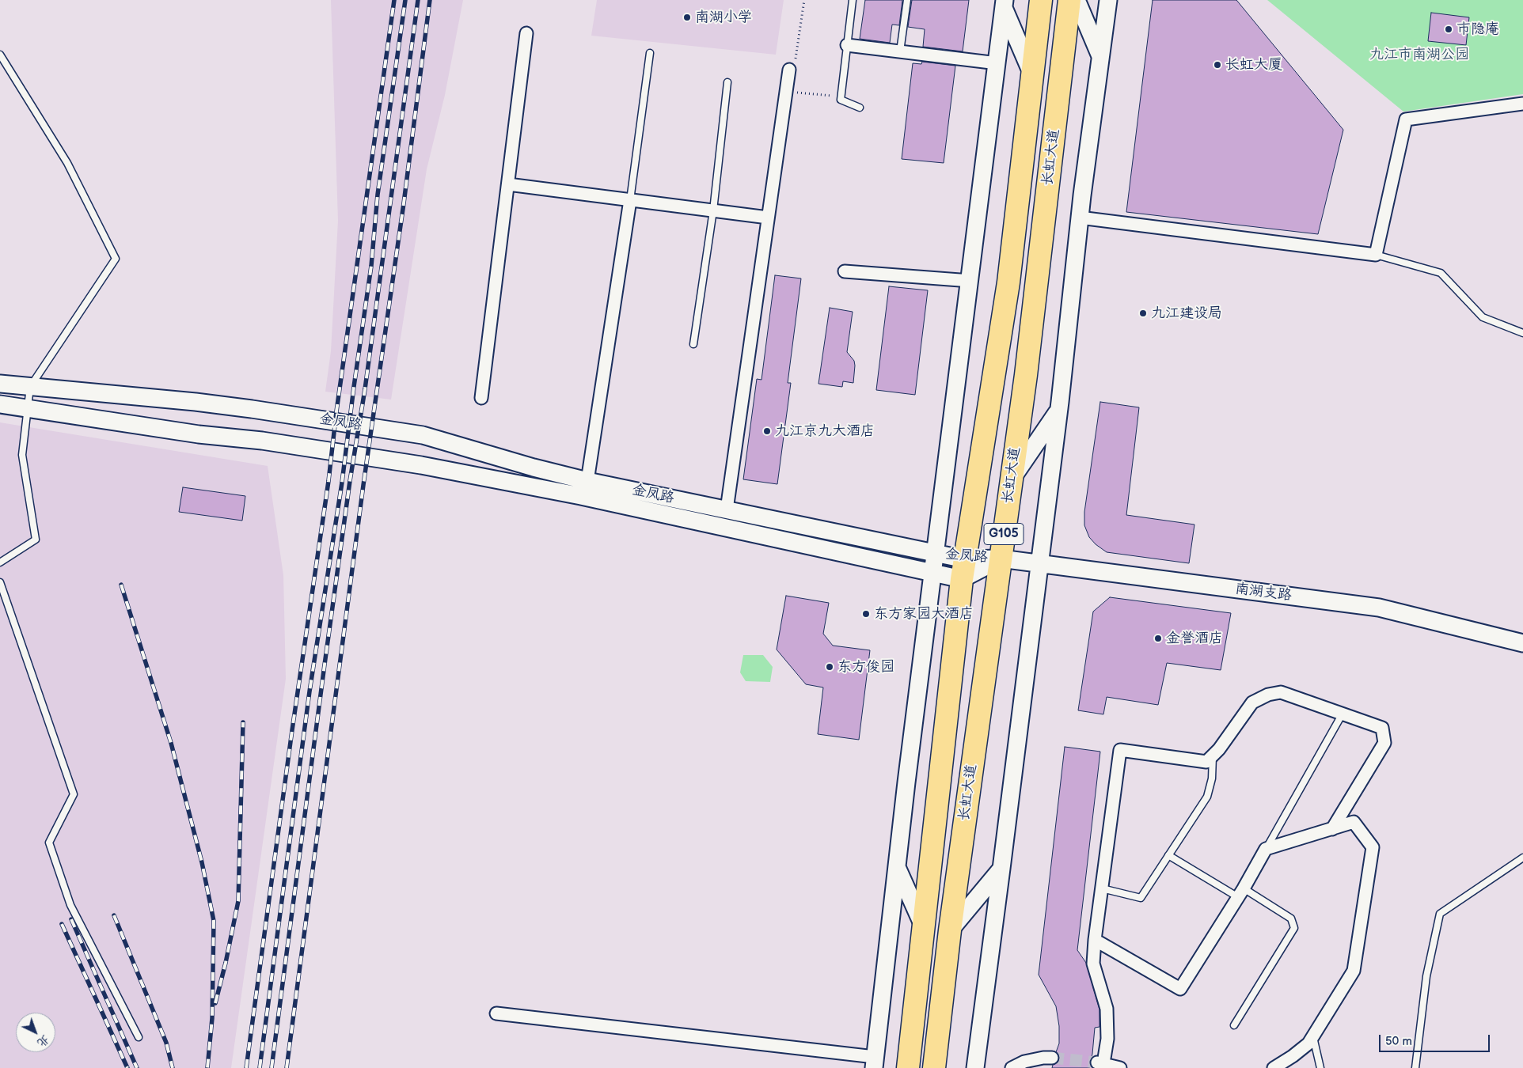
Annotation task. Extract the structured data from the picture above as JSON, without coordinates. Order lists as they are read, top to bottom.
{
  "streets": {
    "highway": ["长虹大道", "G105"],
    "street": ["金凤路", "南湖支路"]
  },
  "crossings": [
    ["长虹大道", "金凤路"],
    ["长虹大道", "南湖支路"],
    ["金凤路", "南湖支路"]
  ],
  "parks": ["九江市南湖公园"],
  "places": [
    "南湖小学",
    "市隐庵",
    "长虹大厦",
    "九江建设局",
    "九江京九大酒店",
    "东方家园大酒店",
    "金誉酒店",
    "东方俊园"
  ],
  "scale_bar": "50 m",
  "north": "bottom right"
}
